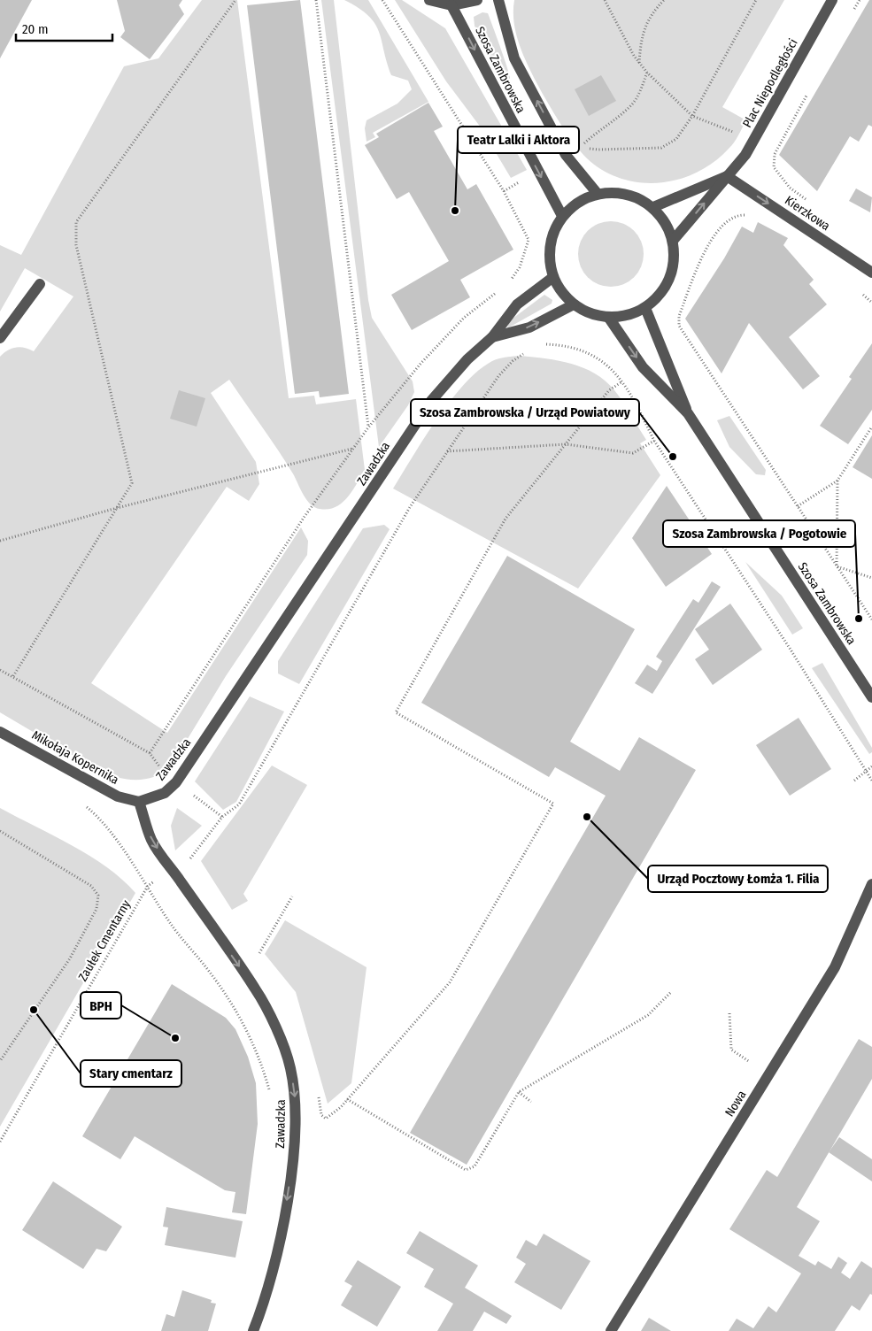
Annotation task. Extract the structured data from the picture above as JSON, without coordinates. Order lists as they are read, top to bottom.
{
  "streets": {
    "street": [
      "Szosa Zambrowska",
      "Plac Niepodległości",
      "Kierzkowa",
      "Zawadzka",
      "Mikołaja Kopernika",
      "Nowa"
    ],
    "path": ["Zaułek Cmentarny"]
  },
  "crossings": [
    ["Szosa Zambrowska", "Plac Niepodległości"],
    ["Szosa Zambrowska", "Zawadzka"],
    ["Plac Niepodległości", "Kierzkowa"],
    ["Plac Niepodległości", "Zawadzka"],
    ["Zawadzka", "Mikołaja Kopernika"],
    ["Zawadzka", "Zaułek Cmentarny"]
  ],
  "one_way": ["Kierzkowa", "Zawadzka"],
  "places": [
    "Teatr Lalki i Aktora",
    "Szosa Zambrowska / Urząd Powiatowy",
    "Szosa Zambrowska / Pogotowie",
    "Urząd Pocztowy Łomża 1. Filia",
    "Stary cmentarz",
    "BPH"
  ],
  "scale_bar": "20 m"
}
